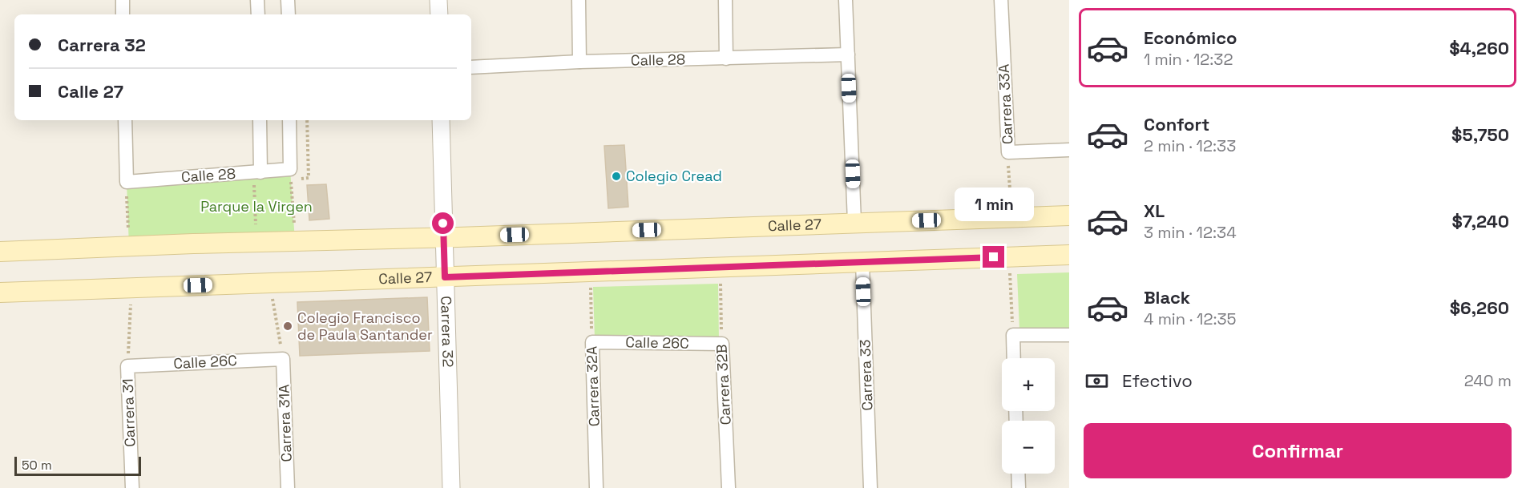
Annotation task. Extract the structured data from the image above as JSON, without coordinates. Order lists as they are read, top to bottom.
{
  "streets": {
    "main road": ["Calle 27"],
    "street": [
      "Calle 28",
      "Carrera 33A",
      "Carrera 32",
      "Calle 26C",
      "Carrera 33",
      "Carrera 32B",
      "Carrera 32A",
      "Carrera 31",
      "Carrera 31A"
    ]
  },
  "crossings": [
    ["Calle 27", "Carrera 32"],
    ["Calle 27", "Carrera 33"],
    ["Calle 26C", "Carrera 32B"],
    ["Calle 26C", "Carrera 32A"],
    ["Calle 26C", "Carrera 31"],
    ["Calle 26C", "Carrera 31A"]
  ],
  "parks": ["Parque la Virgen"],
  "places": ["Colegio Cread", "Colegio Francisco de Paula Santander"],
  "scale_bar": "50 m",
  "page": {
    "list": [
      {
        "name": "Económico",
        "note": "1 min · 12:32",
        "value": "$4,260"
      },
      {
        "name": "Confort",
        "note": "2 min · 12:33",
        "value": "$5,750"
      },
      {
        "name": "XL",
        "note": "3 min · 12:34",
        "value": "$7,240"
      },
      {
        "name": "Black",
        "note": "4 min · 12:35",
        "value": "$6,260"
      }
    ],
    "banner": ["Carrera 32", "Calle 27"],
    "bubble": "1 min",
    "pay": ["Efectivo", "240 m"],
    "map_buttons": ["+", "−"],
    "buttons": "Confirmar",
    "scale": "50 m"
  }
}
